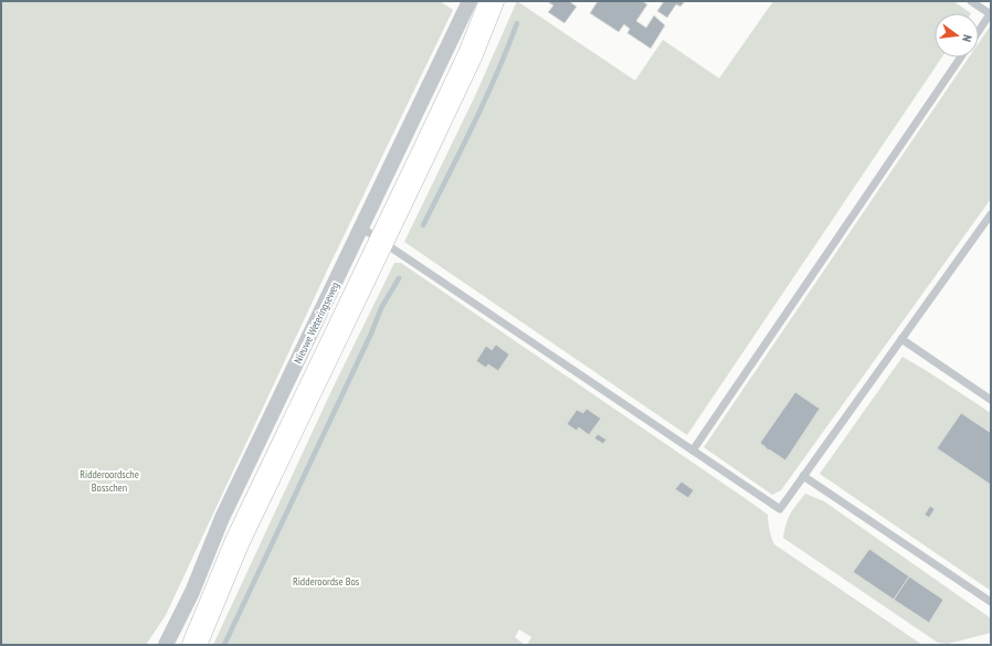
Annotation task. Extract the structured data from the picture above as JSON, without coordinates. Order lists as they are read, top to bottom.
{
  "streets": {
    "street": ["Nieuwe Weteringseweg"]
  },
  "parks": ["Ridderoordsche Bosschen", "Ridderoordse Bos"],
  "north": "right"
}
